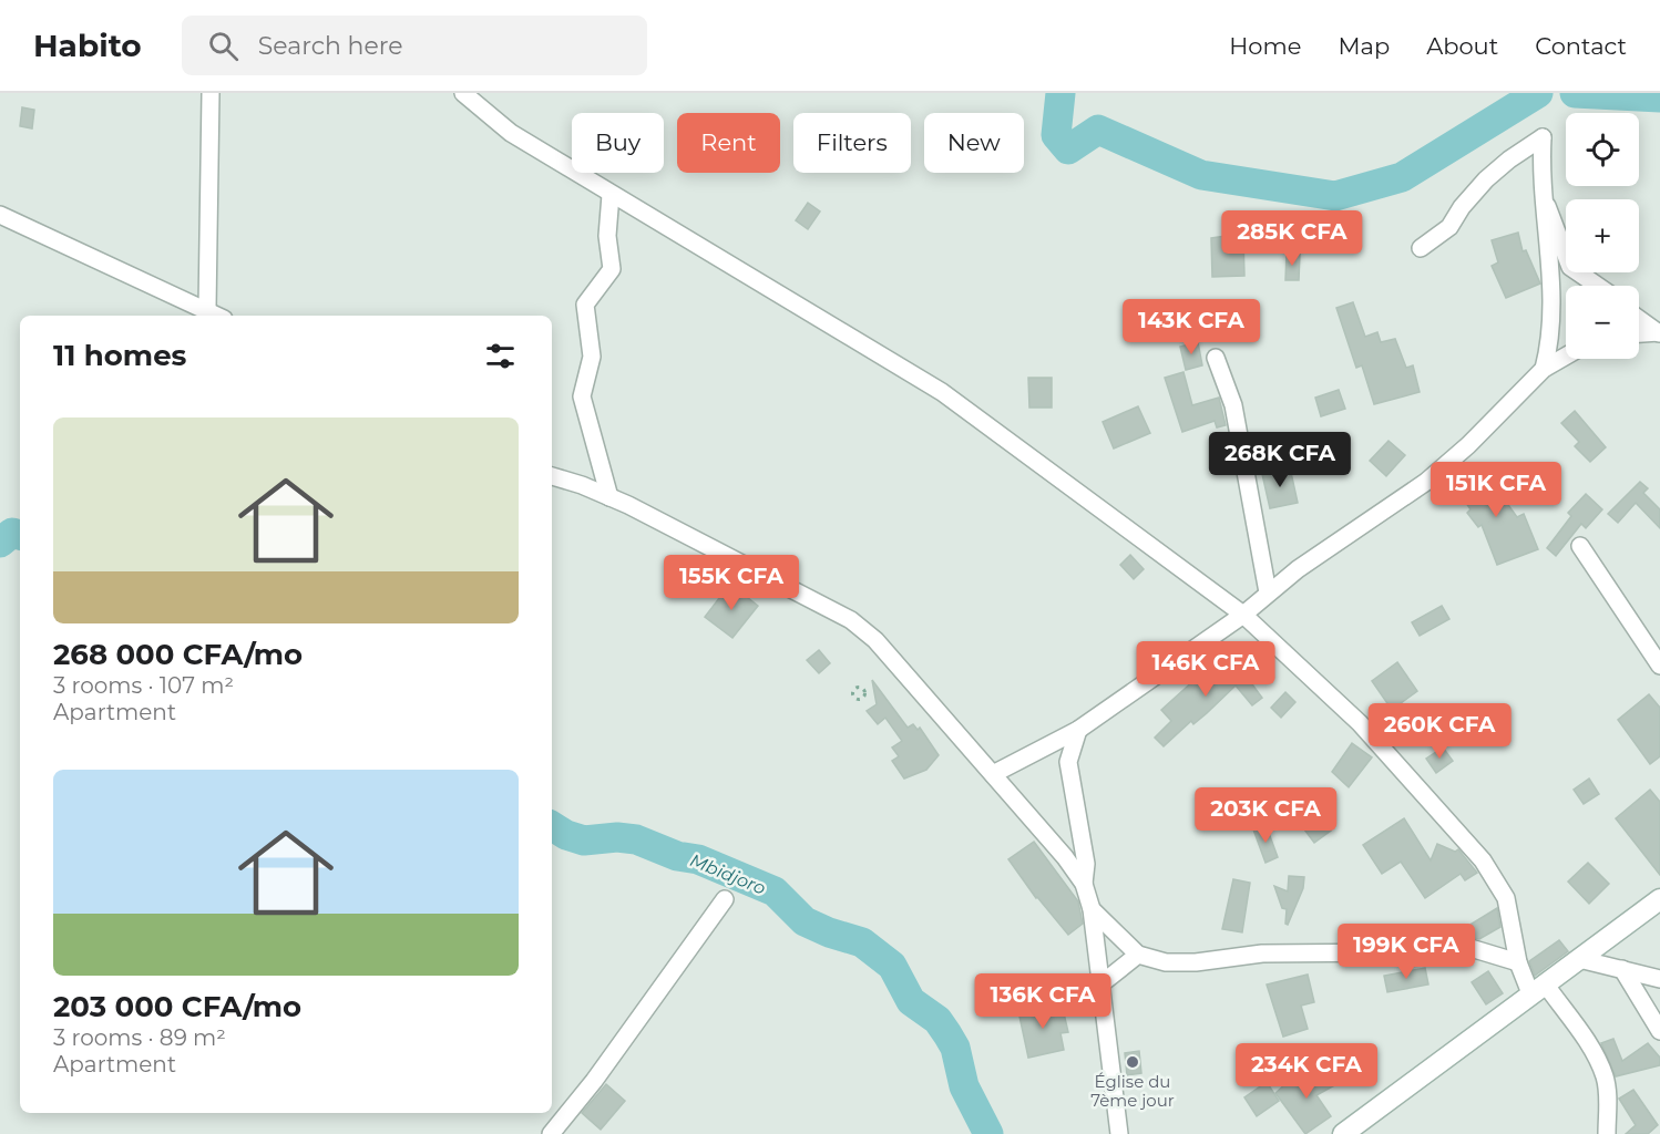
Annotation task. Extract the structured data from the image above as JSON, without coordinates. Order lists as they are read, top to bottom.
{
  "water": ["Mbidjoro"],
  "places": ["Église du 7ème jour"],
  "page": {
    "header": "Habito",
    "search": "Search here",
    "nav": [
      "Home",
      "Map",
      "About",
      "Contact"
    ],
    "map_buttons": ["+", "−"],
    "chip": [
      "Buy",
      "Rent",
      "Filters",
      "New"
    ],
    "price": [
      "285K CFA",
      "143K CFA",
      "268K CFA",
      "151K CFA",
      "155K CFA",
      "146K CFA",
      "260K CFA",
      "203K CFA",
      "199K CFA",
      "136K CFA",
      "234K CFA"
    ],
    "heading": "11 homes",
    "list": [
      {
        "name": "268 000 CFA/mo",
        "note": "3 rooms · 107 m² · Apartment"
      },
      {
        "name": "203 000 CFA/mo",
        "note": "3 rooms · 89 m² · Apartment"
      }
    ]
  }
}
